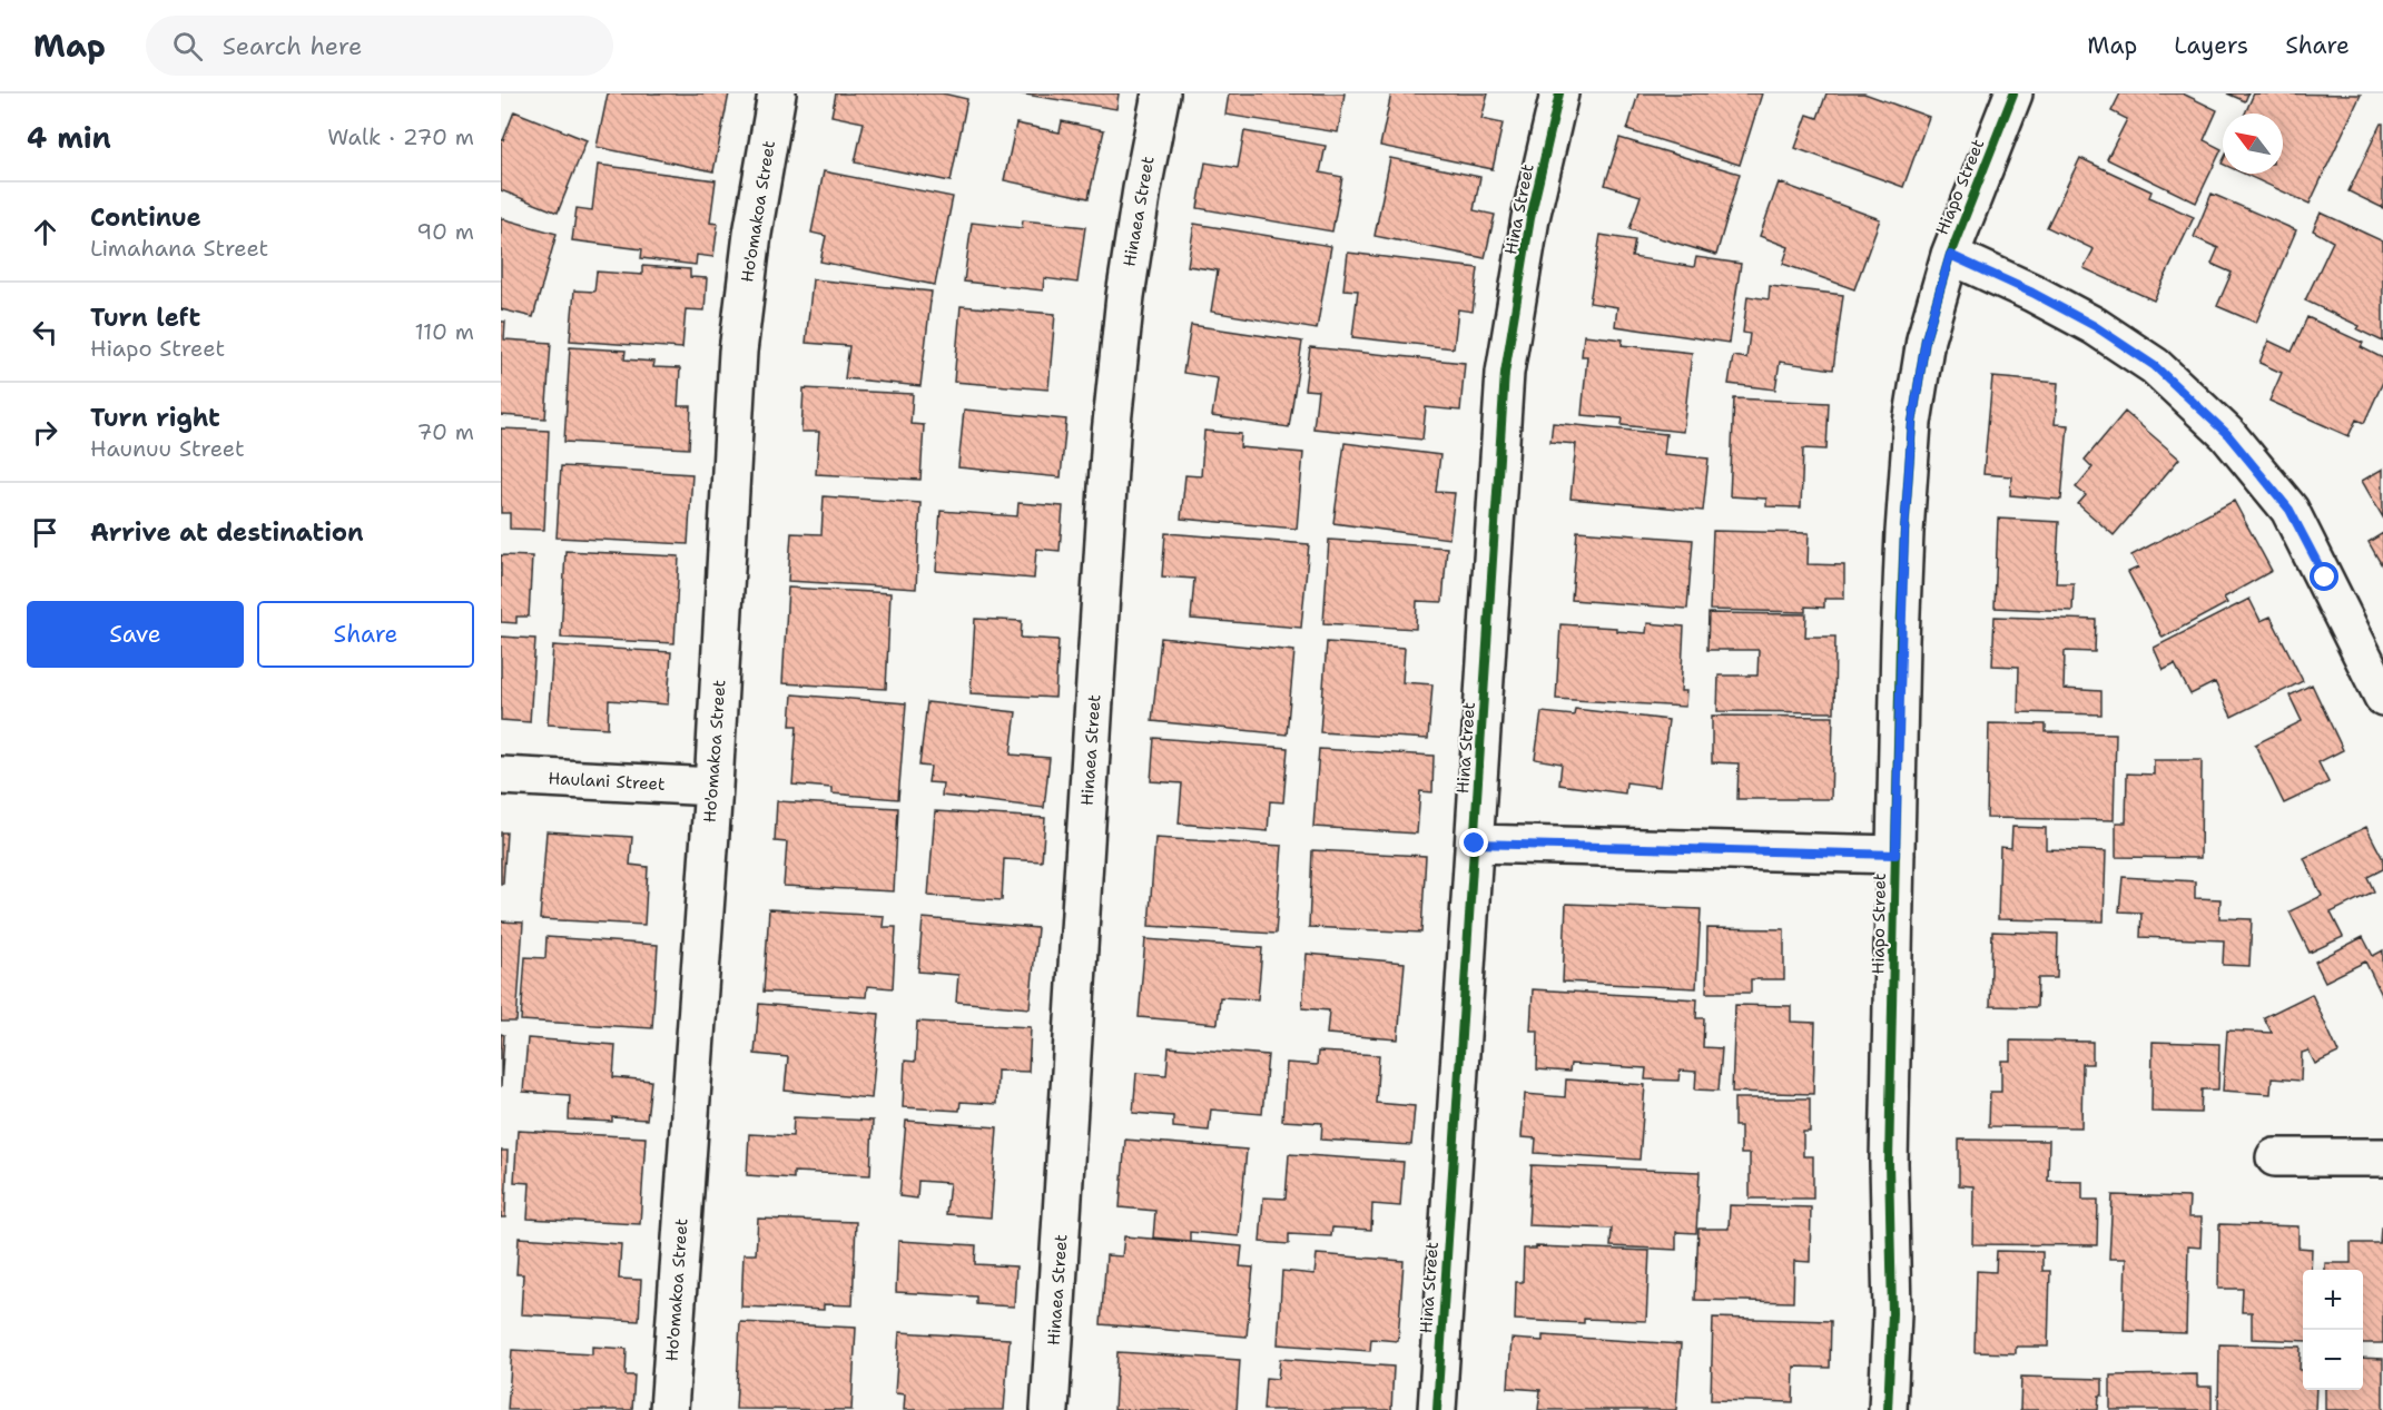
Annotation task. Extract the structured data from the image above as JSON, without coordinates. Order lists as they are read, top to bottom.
{
  "streets": {
    "street": [
      "Hiapo Street",
      "Hina Street",
      "Ho'omakoa Street",
      "Hinaea Street",
      "Haulani Street"
    ]
  },
  "crossings": [
    ["Ho'omakoa Street", "Haulani Street"]
  ],
  "north": "top left",
  "page": {
    "header": "Map",
    "search": "Search here",
    "nav": ["Map", "Layers", "Share"],
    "heading": ["4 min", "Walk · 270 m"],
    "list": [
      ["Continue", "Limahana Street", "90 m"],
      ["Turn left", "Hiapo Street", "110 m"],
      ["Turn right", "Haunuu Street", "70 m"],
      "Arrive at destination"
    ],
    "buttons": ["Save", "Share"],
    "map_buttons": ["+", "−"]
  }
}
